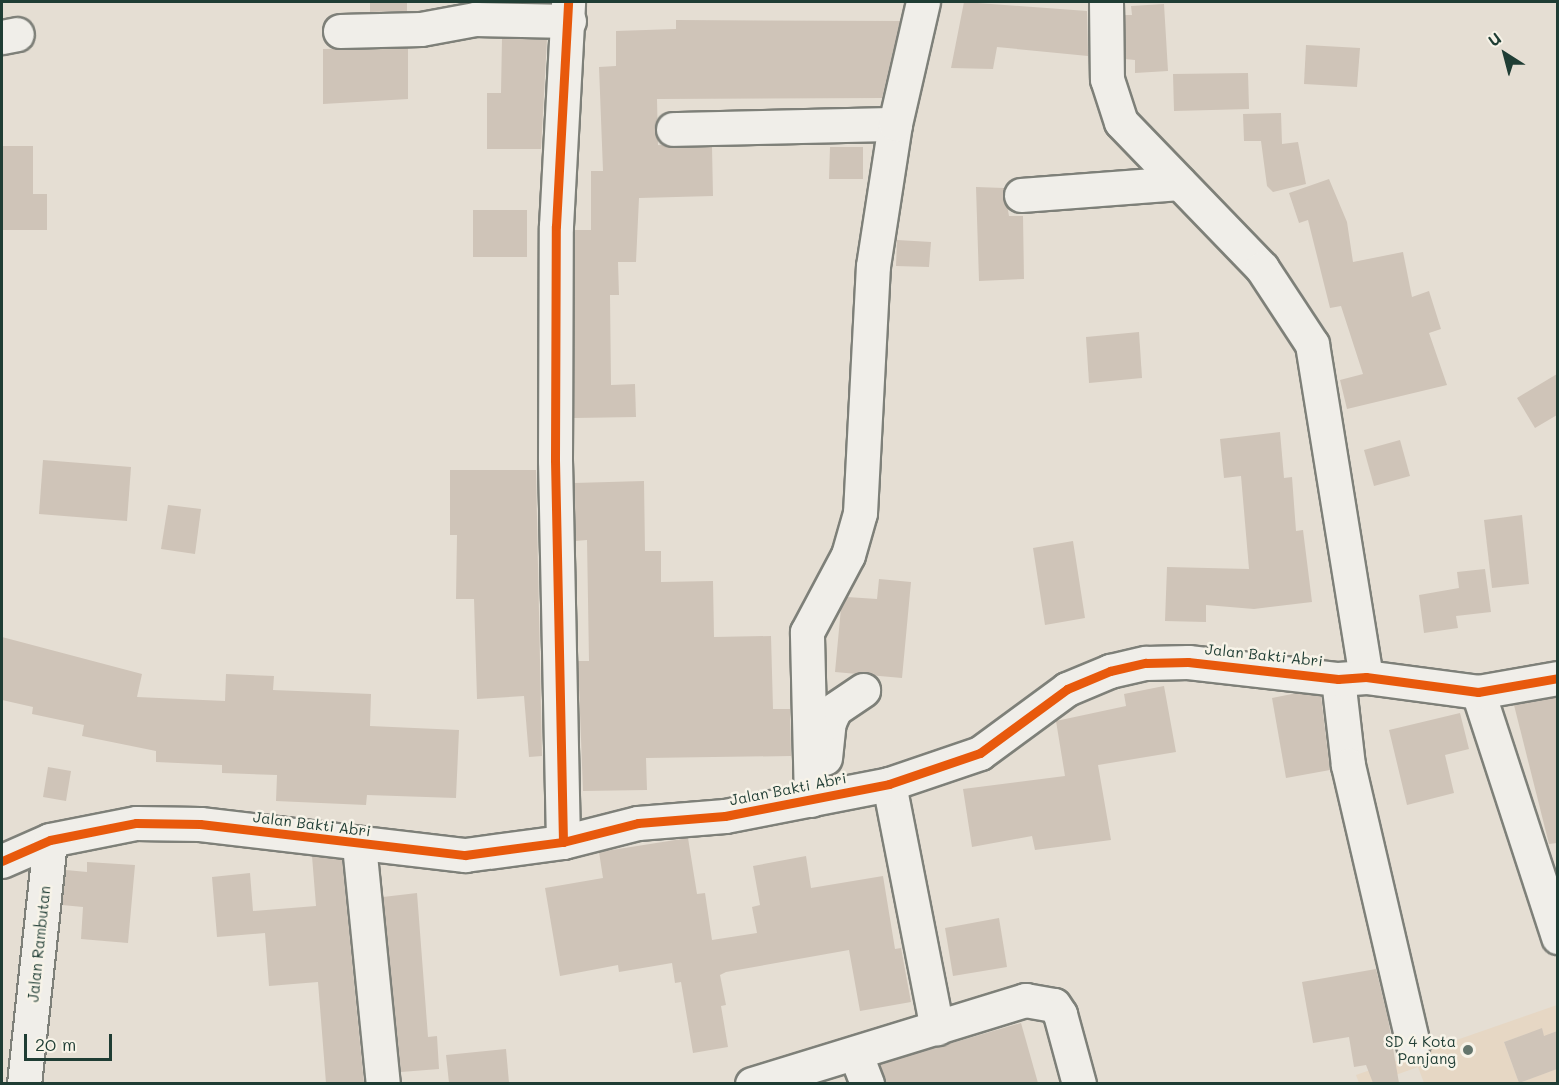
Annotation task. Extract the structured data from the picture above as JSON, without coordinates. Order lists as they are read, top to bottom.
{
  "streets": {
    "street": ["Jalan Bakti Abri", "Jalan Rambutan"]
  },
  "crossings": [
    ["Jalan Bakti Abri", "Jalan Rambutan"]
  ],
  "places": ["SD 4 Kota Panjang"],
  "scale_bar": "20 m",
  "north": "top left"
}
